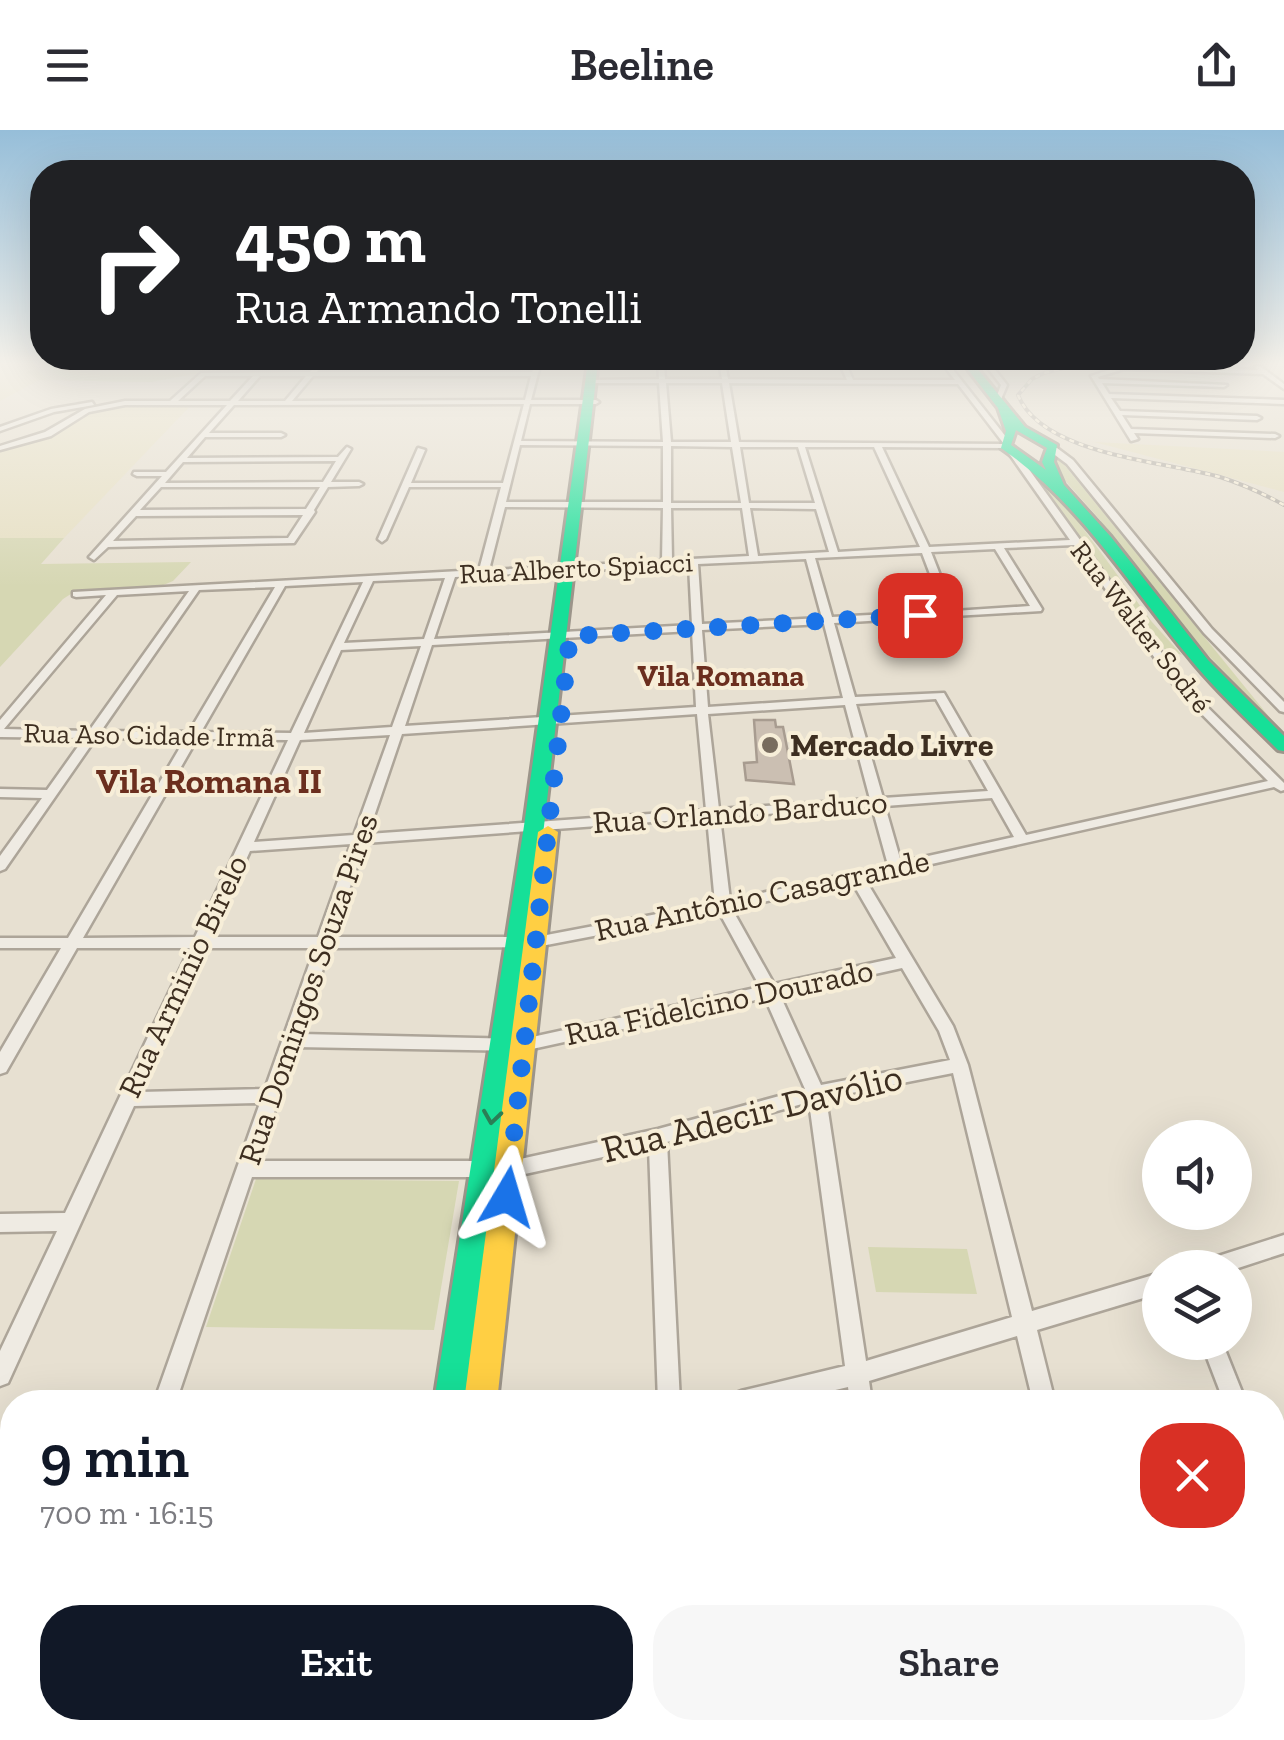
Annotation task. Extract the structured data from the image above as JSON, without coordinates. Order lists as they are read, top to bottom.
{
  "streets": {
    "street": [
      "Rua Alberto Spiacci",
      "Rua Walter Sodré",
      "Rua Aso Cidade Irmã",
      "Rua Orlando Barduco",
      "Rua Antônio Casagrande",
      "Rua Arminio Birelo",
      "Rua Domingos Souza Pires",
      "Rua Fidelcino Dourado",
      "Rua Adecir Davólio"
    ]
  },
  "crossings": [
    ["Rua Alberto Spiacci", "Rua Walter Sodré"],
    ["Rua Alberto Spiacci", "Rua Arminio Birelo"],
    ["Rua Alberto Spiacci", "Rua Domingos Souza Pires"],
    ["Rua Walter Sodré", "Rua Antônio Casagrande"],
    ["Rua Aso Cidade Irmã", "Rua Arminio Birelo"],
    ["Rua Aso Cidade Irmã", "Rua Domingos Souza Pires"],
    ["Rua Orlando Barduco", "Rua Arminio Birelo"],
    ["Rua Orlando Barduco", "Rua Domingos Souza Pires"],
    ["Rua Antônio Casagrande", "Rua Arminio Birelo"],
    ["Rua Antônio Casagrande", "Rua Domingos Souza Pires"],
    ["Rua Domingos Souza Pires", "Rua Fidelcino Dourado"],
    ["Rua Domingos Souza Pires", "Rua Adecir Davólio"]
  ],
  "districts": ["Vila Romana", "Vila Romana II"],
  "places": ["Mercado Livre"],
  "page": {
    "header": "Beeline",
    "turn": ["450 m", "Rua Armando Tonelli"],
    "heading": ["9 min", "700 m · 16:15"],
    "buttons": ["Exit", "Share"]
  }
}
